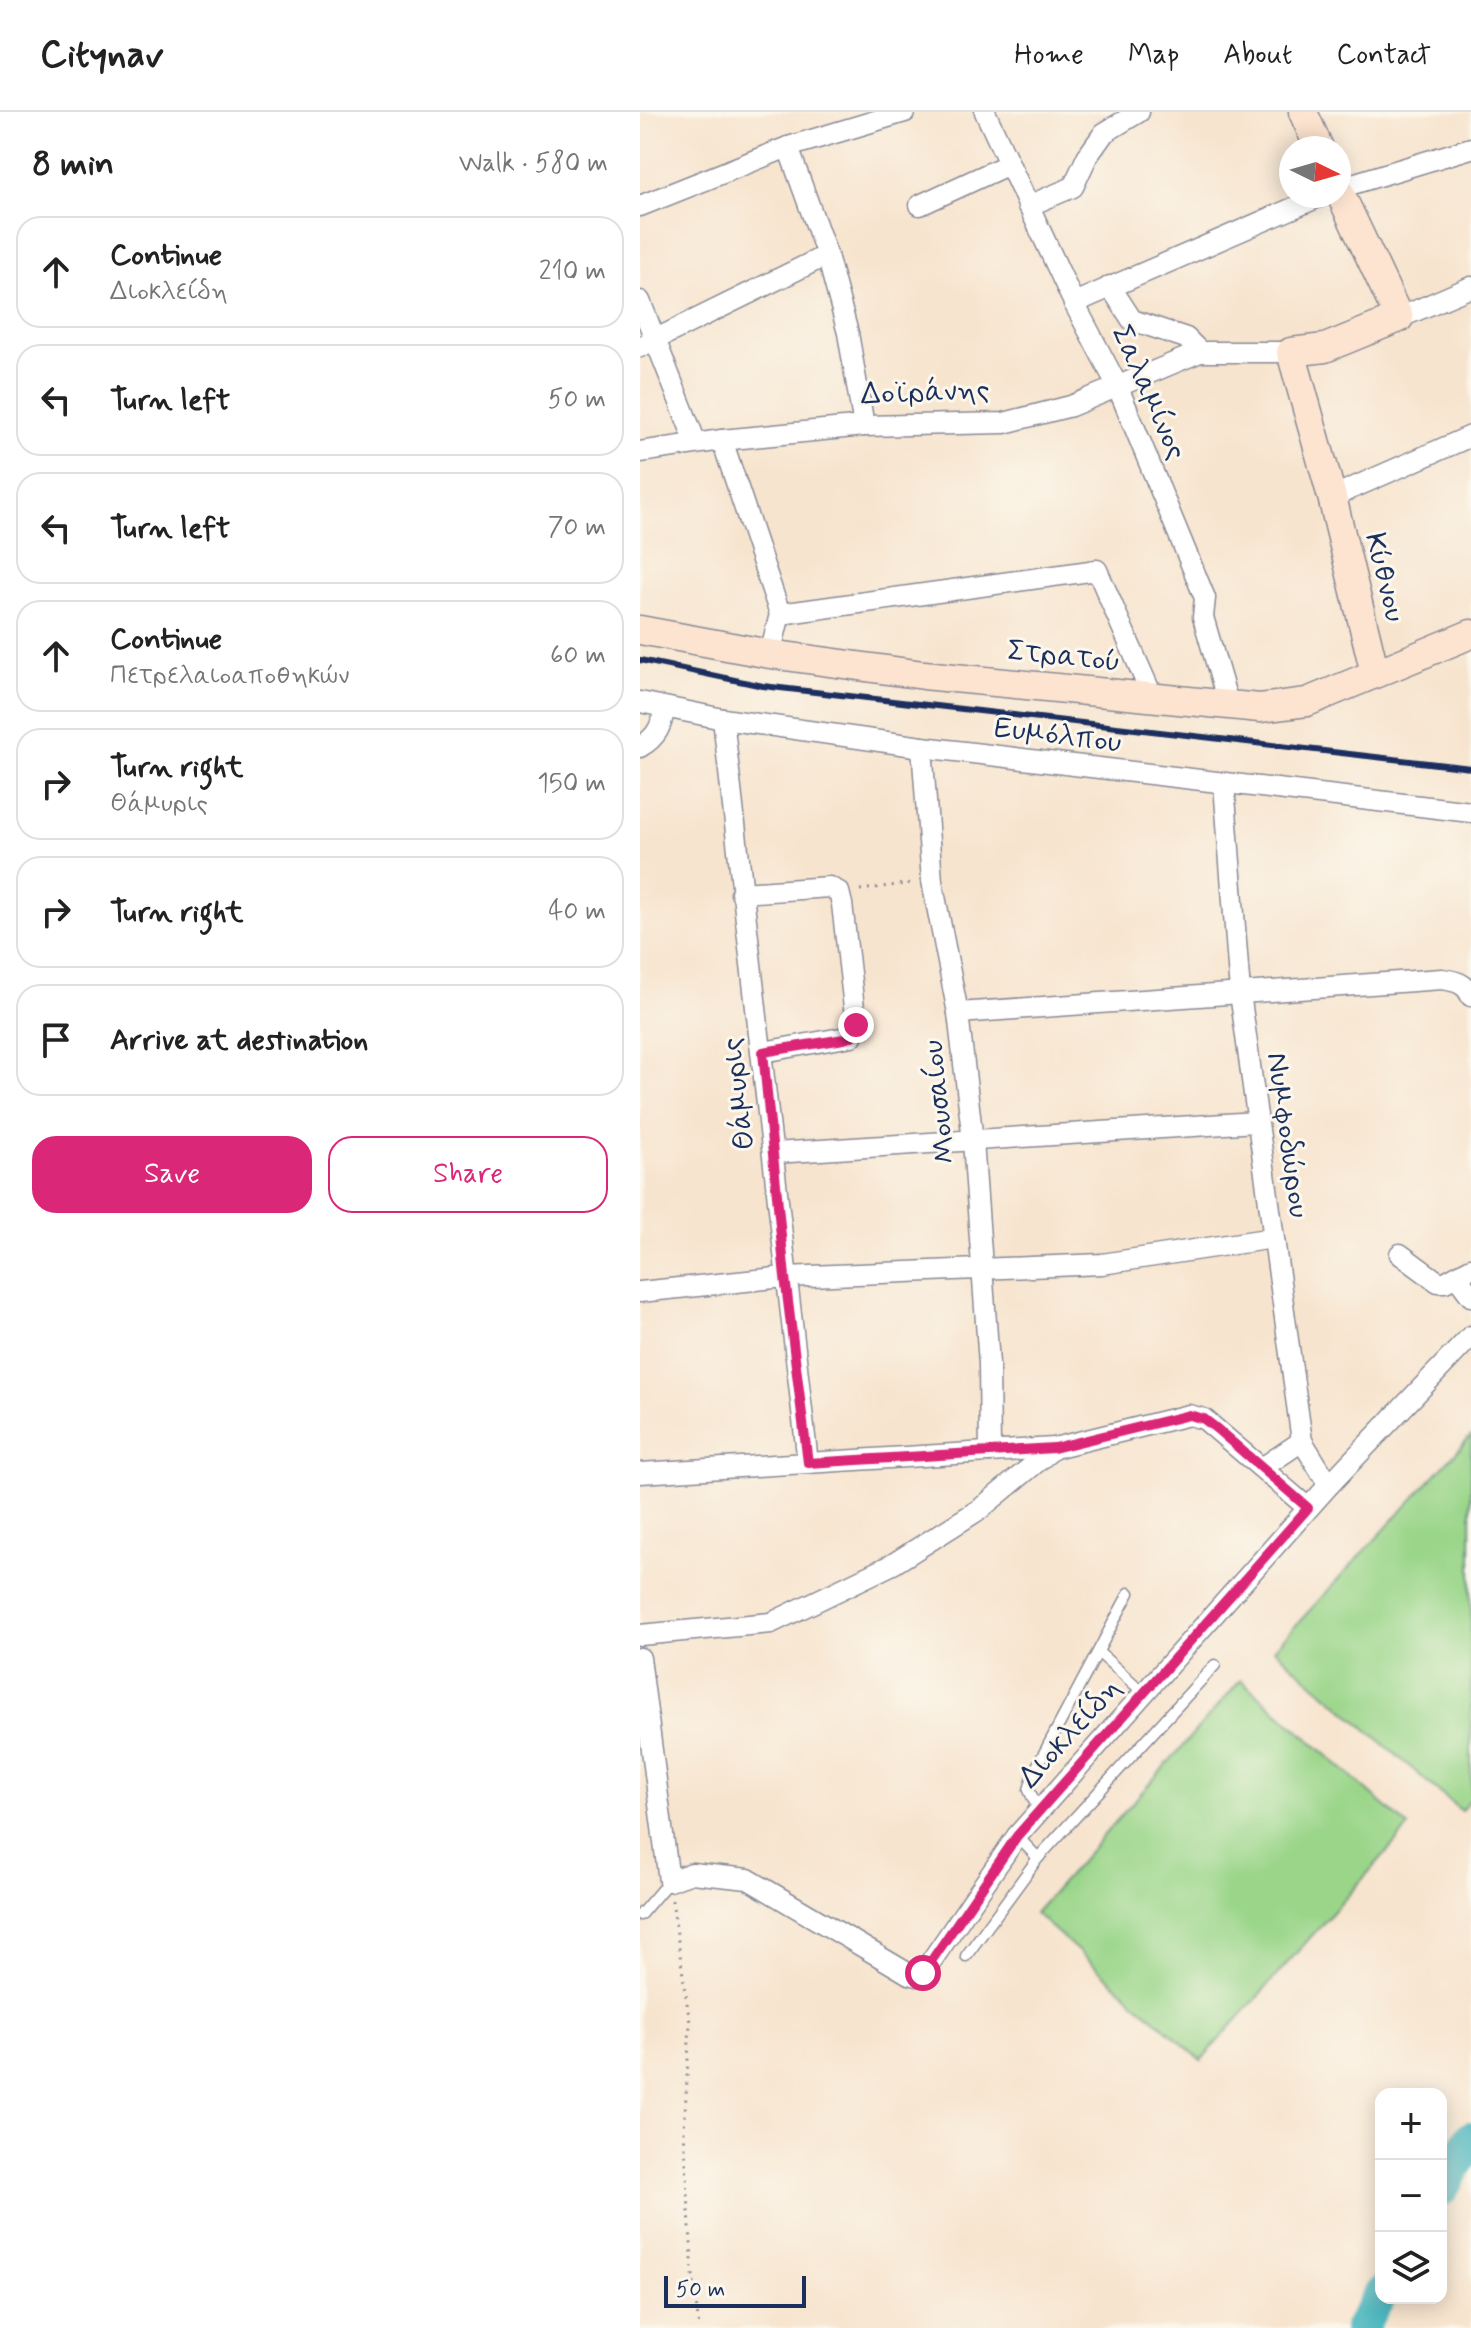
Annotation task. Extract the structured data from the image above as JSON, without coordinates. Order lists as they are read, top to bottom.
{
  "streets": {
    "main road": ["Δοϊράνης", "Κύθνου", "Στρατού"],
    "street": [
      "Σαλαμίνος",
      "Ευμόλπου",
      "Θάμυρις",
      "Μουσαίου",
      "Νυμφοδώρου",
      "Διοκλείδη"
    ]
  },
  "crossings": [
    ["Δοϊράνης", "Σαλαμίνος"],
    ["Δοϊράνης", "Κύθνου"],
    ["Σαλαμίνος", "Στρατού"],
    ["Κύθνου", "Στρατού"],
    ["Ευμόλπου", "Θάμυρις"],
    ["Ευμόλπου", "Μουσαίου"],
    ["Ευμόλπου", "Νυμφοδώρου"],
    ["Νυμφοδώρου", "Διοκλείδη"]
  ],
  "scale_bar": "50 m",
  "north": "right",
  "page": {
    "header": "Citynav",
    "nav": [
      "Home",
      "Map",
      "About",
      "Contact"
    ],
    "heading": ["8 min", "Walk · 580 m"],
    "list": [
      ["Continue", "Διοκλείδη", "210 m"],
      ["Turn left", "50 m"],
      ["Turn left", "70 m"],
      ["Continue", "Πετρελαιοαποθηκών", "60 m"],
      ["Turn right", "Θάμυρις", "150 m"],
      ["Turn right", "40 m"],
      "Arrive at destination"
    ],
    "buttons": ["Save", "Share"],
    "map_buttons": ["+", "−"],
    "scale": "50 m"
  }
}
